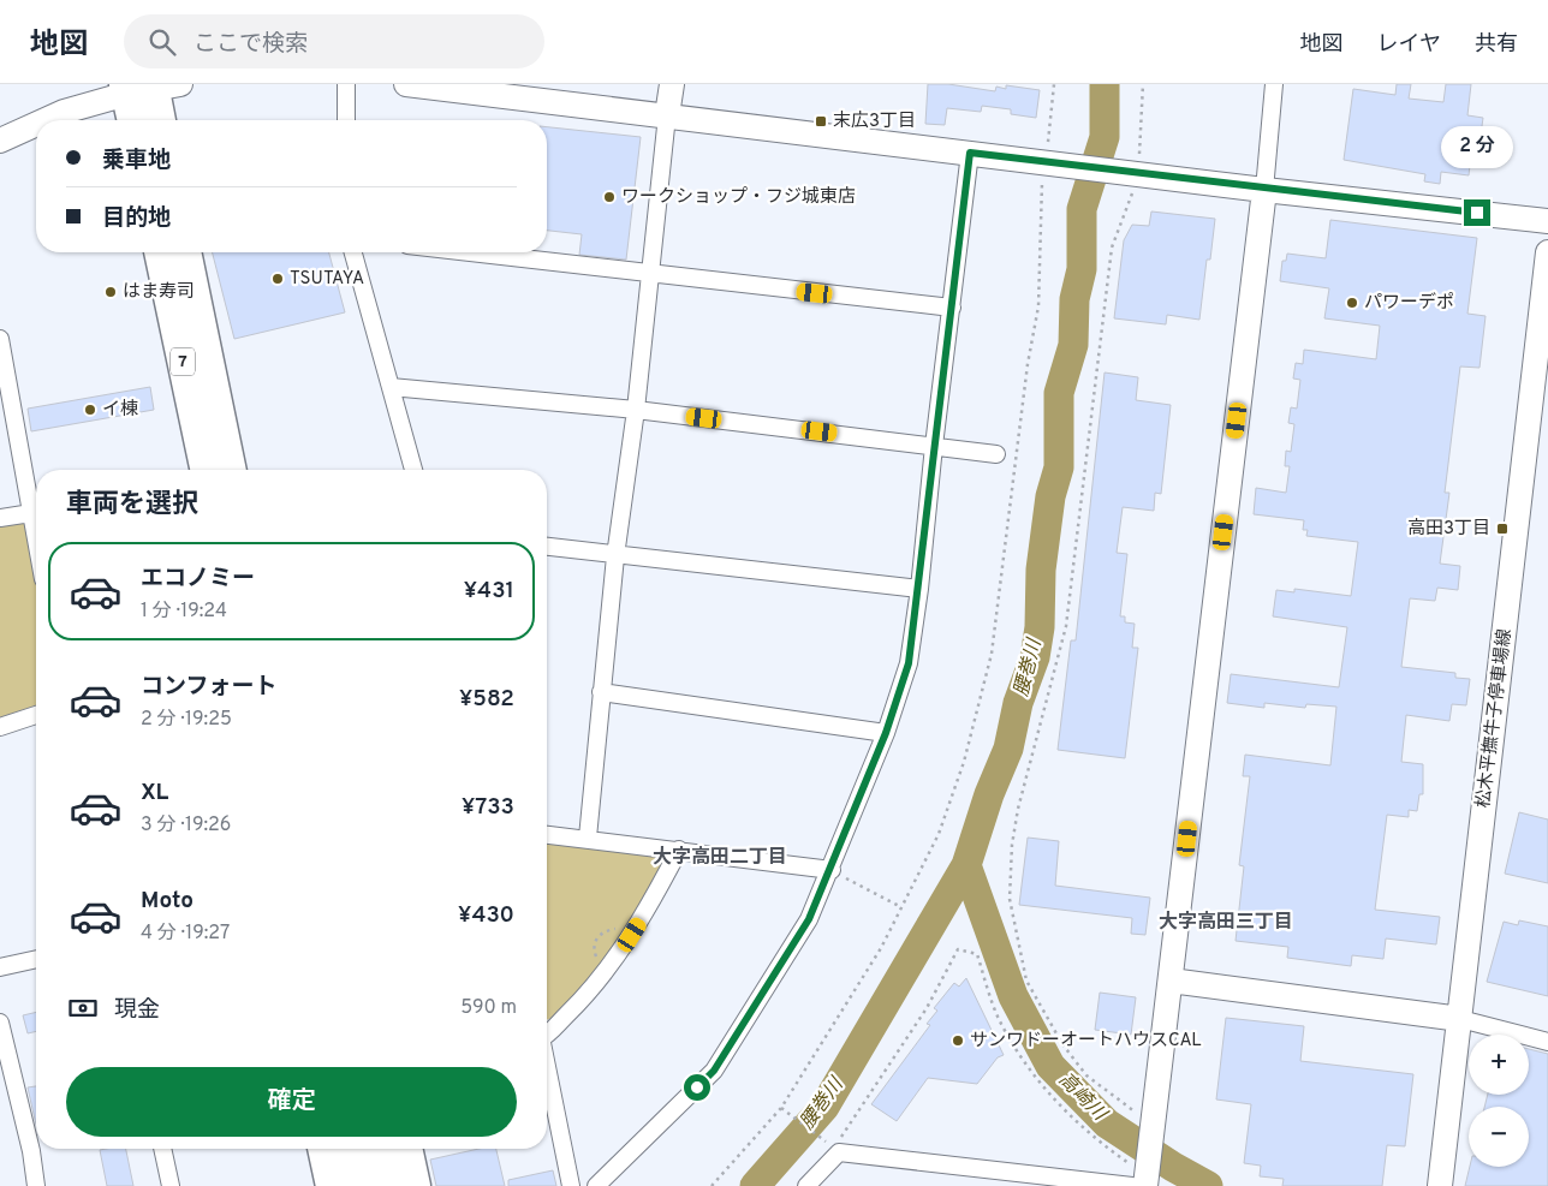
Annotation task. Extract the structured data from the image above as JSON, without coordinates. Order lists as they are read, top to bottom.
{
  "streets": {
    "highway": ["7"],
    "street": ["松木平撫牛子停車場線"]
  },
  "districts": ["大字高田二丁目", "大字高田三丁目"],
  "water": ["腰巻川", "高崎川"],
  "places": {
    "transit": ["末広3丁目", "高田3丁目"],
    "other": [
      "ワークショップ・フジ城東店",
      "TSUTAYA",
      "はま寿司",
      "パワーデポ",
      "イ棟",
      "サンワドーオートハウスCAL"
    ]
  },
  "page": {
    "header": "地図",
    "search": "ここで検索",
    "nav": ["地図", "レイヤ", "共有"],
    "banner": ["乗車地", "目的地"],
    "bubble": "2 分",
    "heading": "車両を選択",
    "list": [
      {
        "name": "エコノミー",
        "note": "1 分 · 19:24",
        "value": "¥431"
      },
      {
        "name": "コンフォート",
        "note": "2 分 · 19:25",
        "value": "¥582"
      },
      {
        "name": "XL",
        "note": "3 分 · 19:26",
        "value": "¥733"
      },
      {
        "name": "Moto",
        "note": "4 分 · 19:27",
        "value": "¥430"
      }
    ],
    "pay": ["現金", "590 m"],
    "map_buttons": ["+", "−"],
    "buttons": "確定"
  }
}
